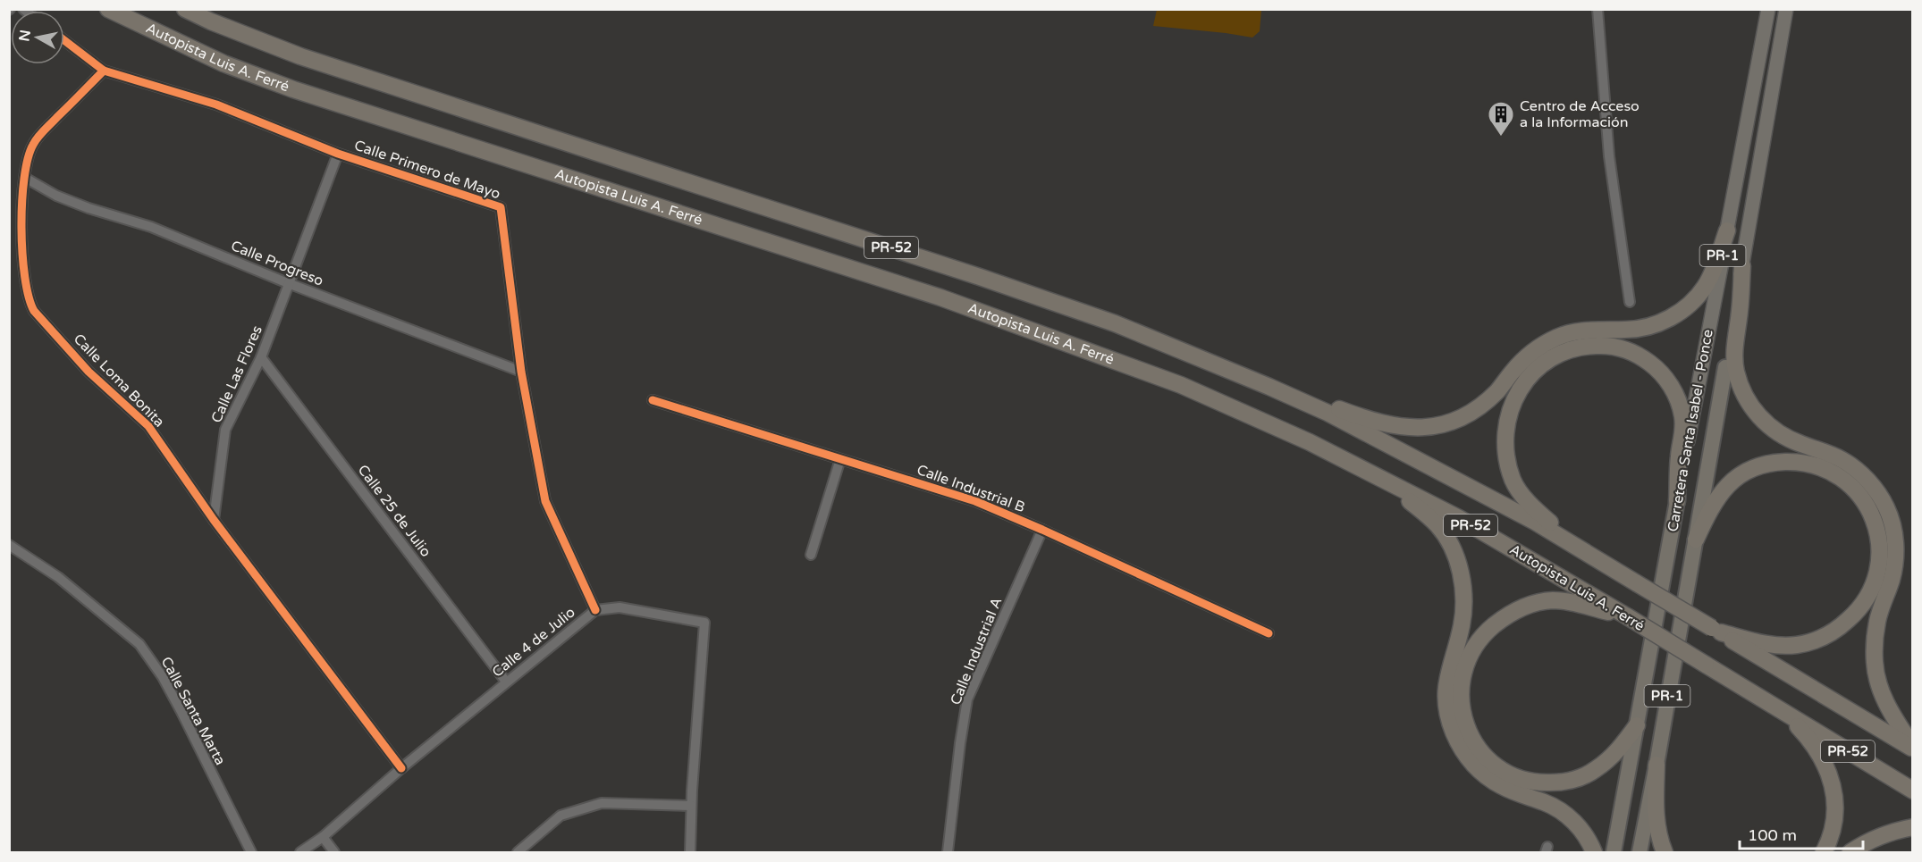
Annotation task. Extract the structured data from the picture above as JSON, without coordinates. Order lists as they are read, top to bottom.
{
  "streets": {
    "highway": [
      "Autopista Luis A. Ferré",
      "PR-52",
      "PR-1",
      "Carretera Santa Isabel - Ponce"
    ],
    "street": [
      "Calle Primero de Mayo",
      "Calle Progreso",
      "Calle Las Flores",
      "Calle Loma Bonita",
      "Calle Industrial B",
      "Calle 25 de Julio",
      "Calle 4 de Julio",
      "Calle Industrial A",
      "Calle Santa Marta"
    ]
  },
  "crossings": [
    ["Calle Primero de Mayo", "Calle Progreso"],
    ["Calle Primero de Mayo", "Calle Las Flores"],
    ["Calle Primero de Mayo", "Calle Loma Bonita"],
    ["Calle Primero de Mayo", "Calle 4 de Julio"],
    ["Calle Progreso", "Calle Las Flores"],
    ["Calle Progreso", "Calle Loma Bonita"],
    ["Calle Las Flores", "Calle Loma Bonita"],
    ["Calle Las Flores", "Calle 25 de Julio"],
    ["Calle Loma Bonita", "Calle 4 de Julio"],
    ["Calle Industrial B", "Calle Industrial A"],
    ["Calle 25 de Julio", "Calle 4 de Julio"]
  ],
  "places": {
    "building": ["Centro de Acceso a la Información"]
  },
  "scale_bar": "100 m",
  "north": "left"
}
